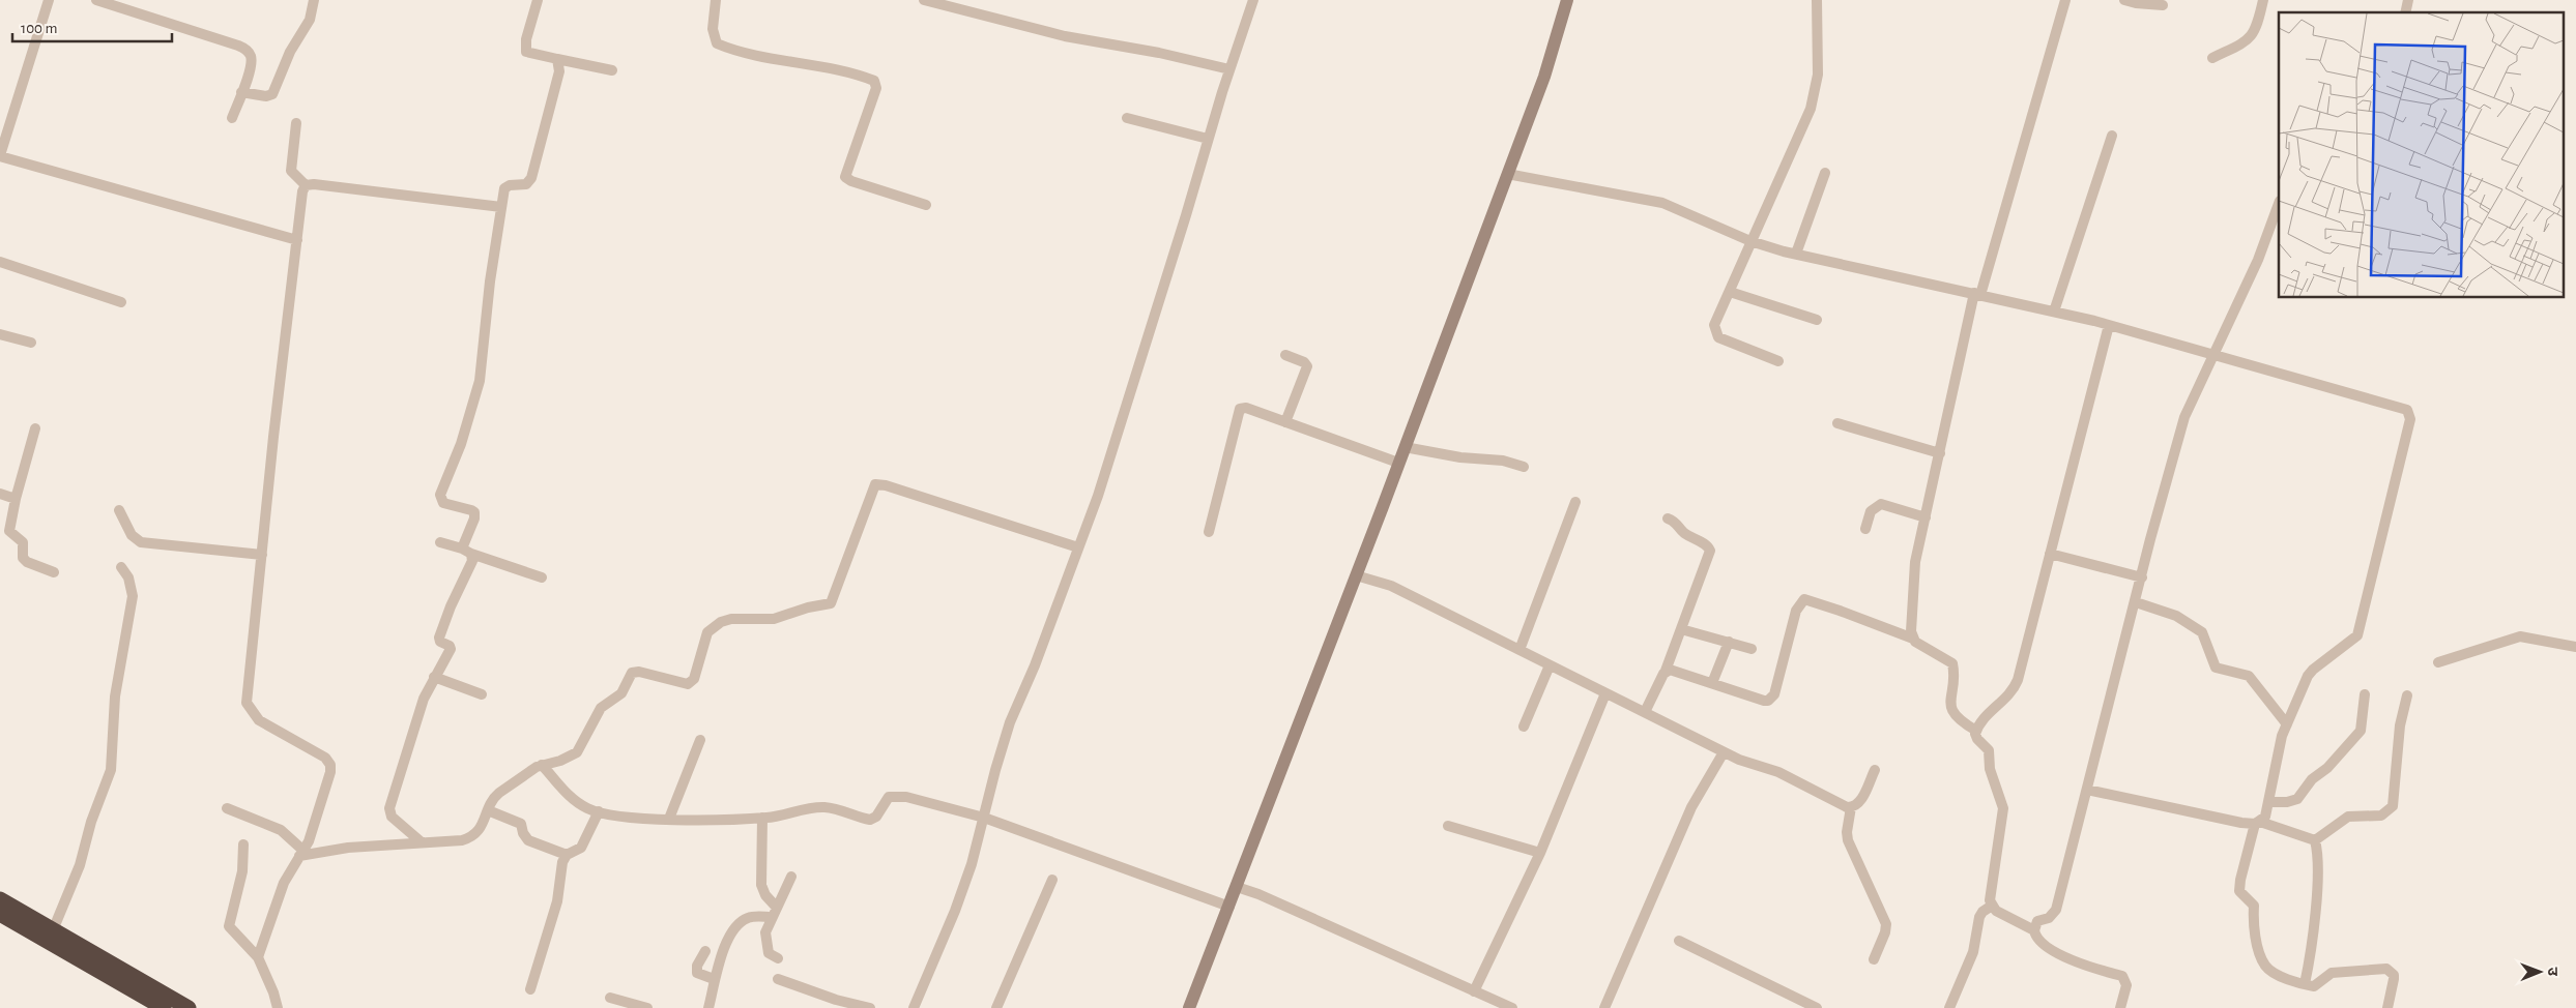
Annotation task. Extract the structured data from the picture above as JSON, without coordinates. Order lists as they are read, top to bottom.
{
  "scale_bar": "100 m",
  "north": "right"
}
